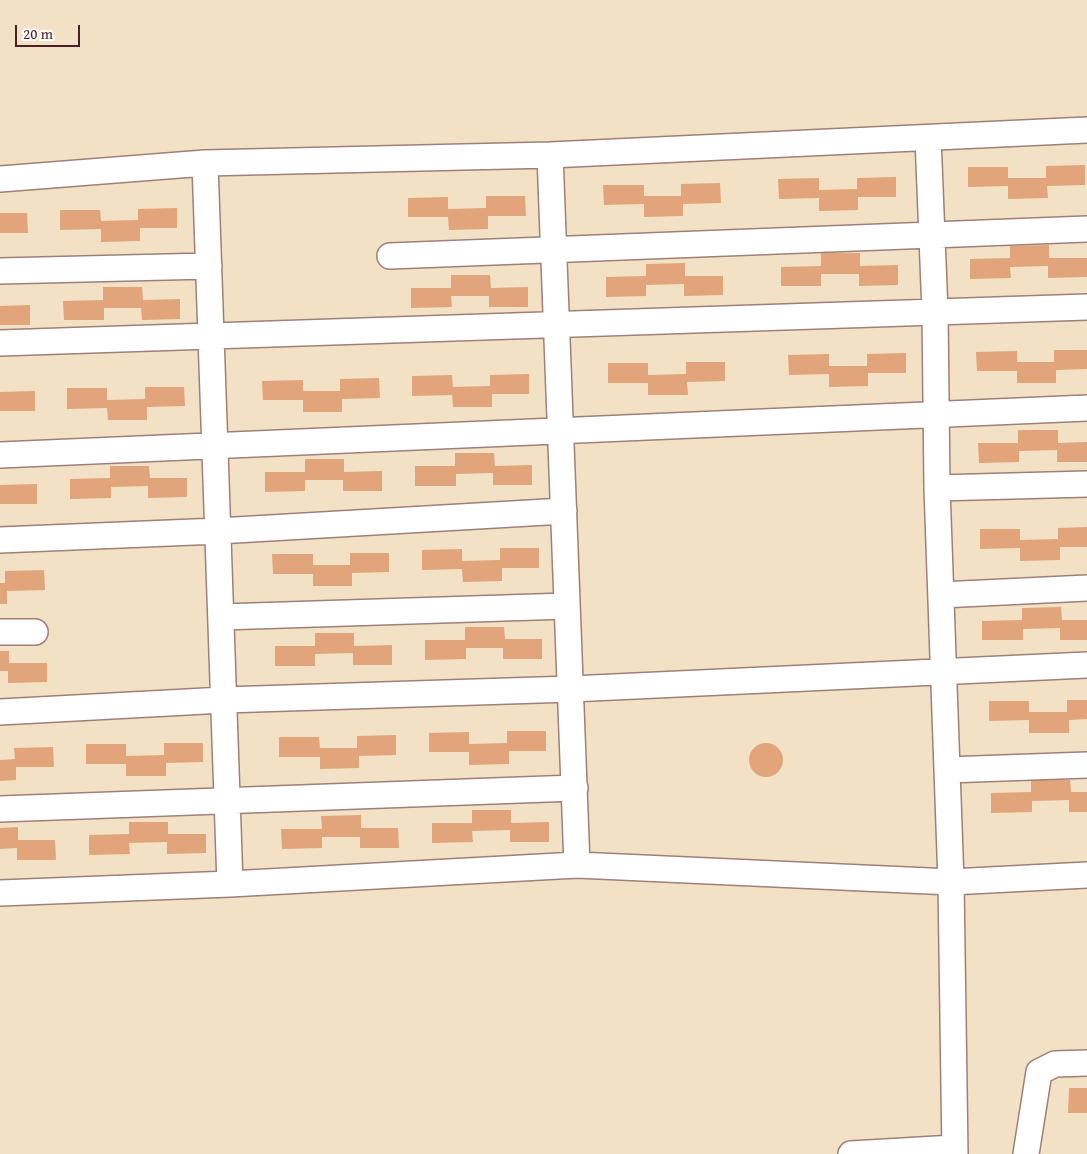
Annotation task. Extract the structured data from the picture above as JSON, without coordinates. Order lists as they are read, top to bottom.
{
  "scale_bar": "20 m"
}
